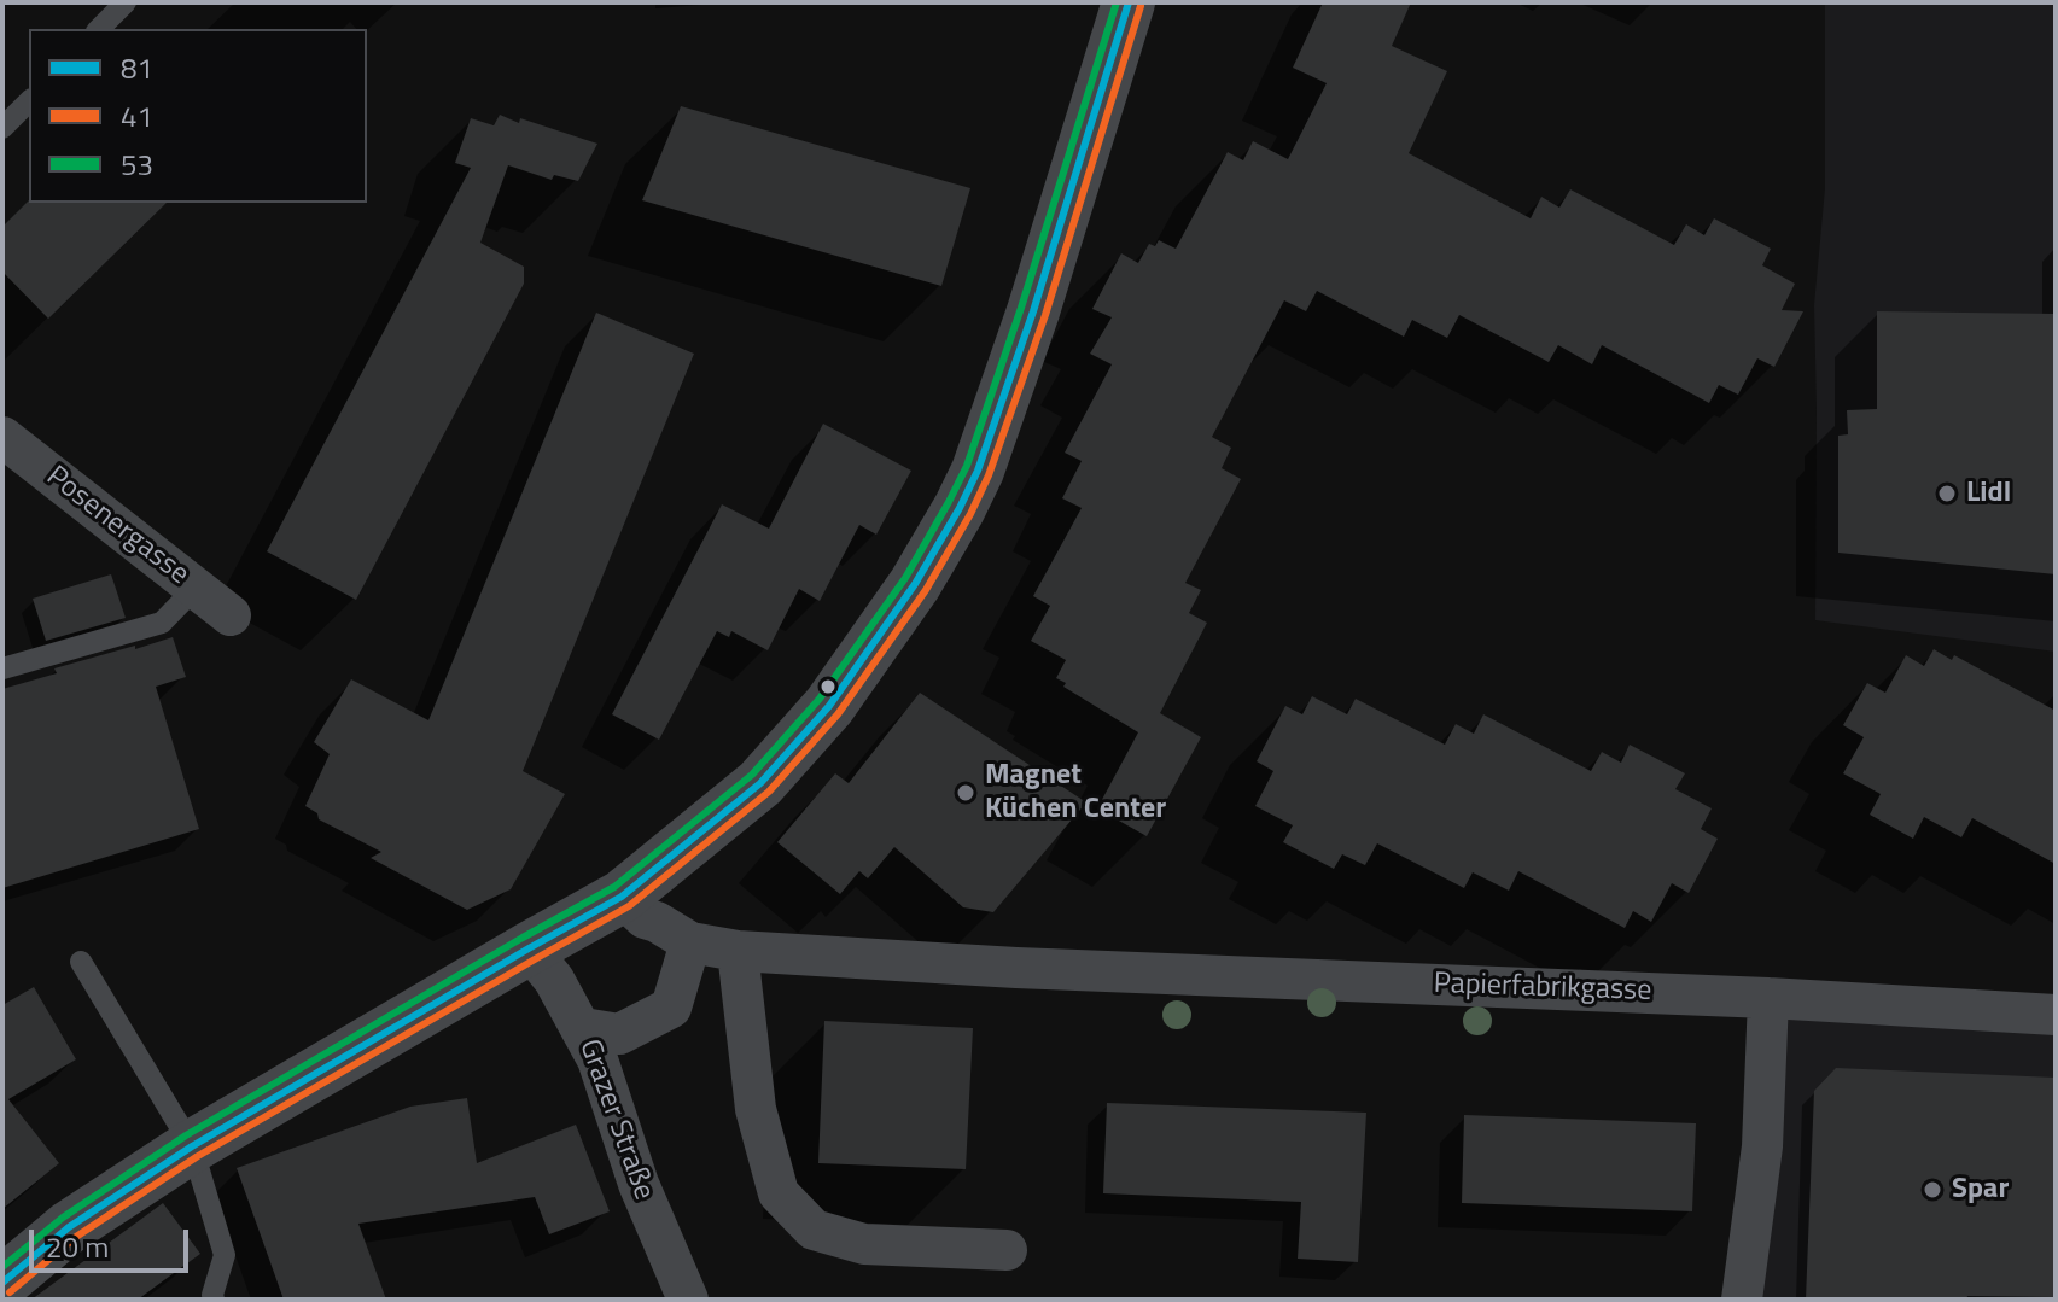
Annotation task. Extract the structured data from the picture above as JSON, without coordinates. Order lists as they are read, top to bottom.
{
  "streets": {
    "street": ["Posenergasse", "Papierfabrikgasse", "Grazer Straße"]
  },
  "places": ["Lidl", "Magnet Küchen Center", "Spar"],
  "lines": ["transit line 81", "transit line 53", "transit line 41"],
  "legend": ["81", "41", "53"],
  "scale_bar": "20 m"
}
